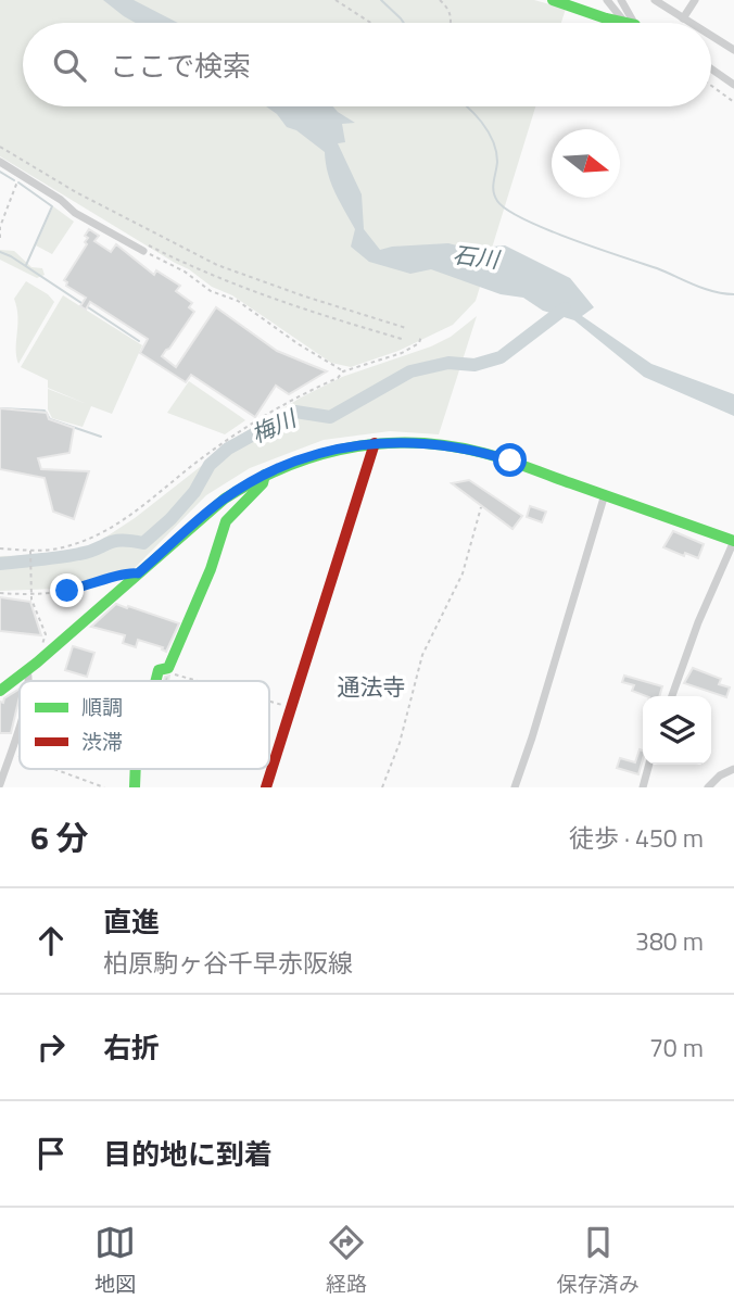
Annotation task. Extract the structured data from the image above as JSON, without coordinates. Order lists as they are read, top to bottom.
{
  "districts": ["通法寺"],
  "water": ["石川", "梅川"],
  "legend": ["順調", "渋滞"],
  "north": "right",
  "page": {
    "search": "ここで検索",
    "heading": ["6 分", "徒歩 · 450 m"],
    "list": [
      ["直進", "柏原駒ヶ谷千早赤阪線", "380 m"],
      ["右折", "70 m"],
      "目的地に到着"
    ],
    "nav": ["地図", "経路", "保存済み"]
  }
}
